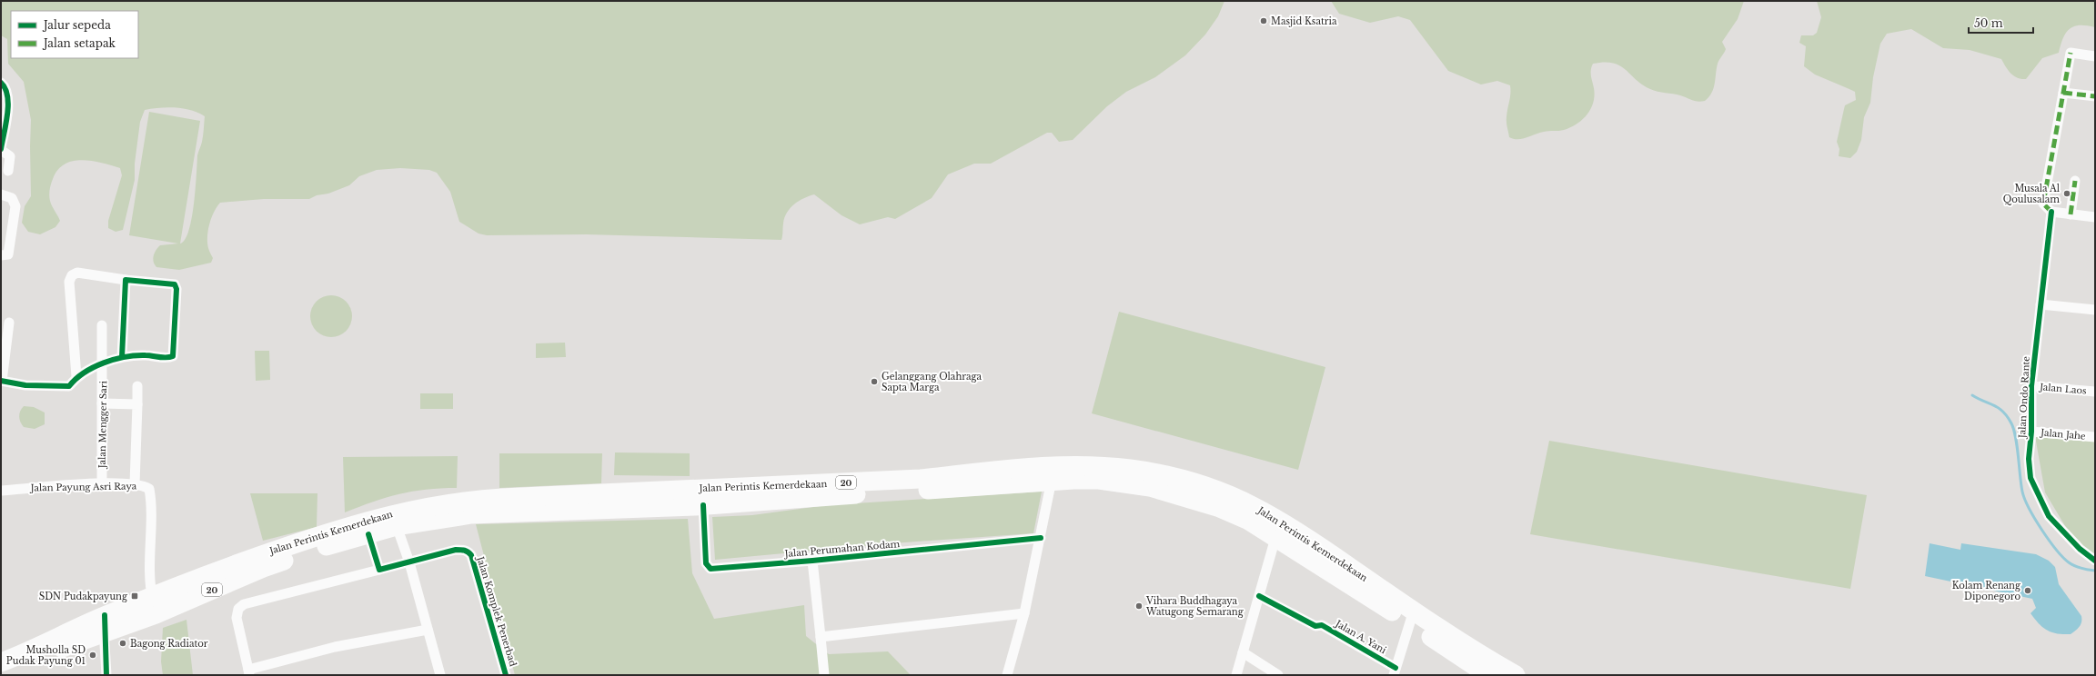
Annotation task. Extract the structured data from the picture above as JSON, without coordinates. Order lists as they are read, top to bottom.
{
  "streets": {
    "highway": ["20", "Jalan Perintis Kemerdekaan"],
    "street": [
      "Jalan Laos",
      "Jalan Ondo Rante",
      "Jalan Mengger Sari",
      "Jalan Jahe",
      "Jalan Payung Asri Raya",
      "Jalan Perumahan Kodam",
      "Jalan Komplek Penerbad",
      "Jalan A. Yani"
    ]
  },
  "crossings": [
    ["Jalan Laos", "Jalan Ondo Rante"],
    ["Jalan Ondo Rante", "Jalan Jahe"],
    ["Jalan Mengger Sari", "Jalan Payung Asri Raya"],
    ["Jalan Perintis Kemerdekaan", "Jalan Payung Asri Raya"],
    ["Jalan Perintis Kemerdekaan", "Jalan Perumahan Kodam"]
  ],
  "places": {
    "other": [
      "Masjid Ksatria",
      "Musala Al Qoulusalam",
      "Gelanggang Olahraga Sapta Marga",
      "Kolam Renang Diponegoro",
      "Vihara Buddhagaya Watugong Semarang",
      "Bagong Radiator",
      "Musholla SD Pudak Payung 01"
    ],
    "transit": ["SDN Pudakpayung"]
  },
  "legend": ["Jalur sepeda", "Jalan setapak"],
  "scale_bar": "50 m"
}
